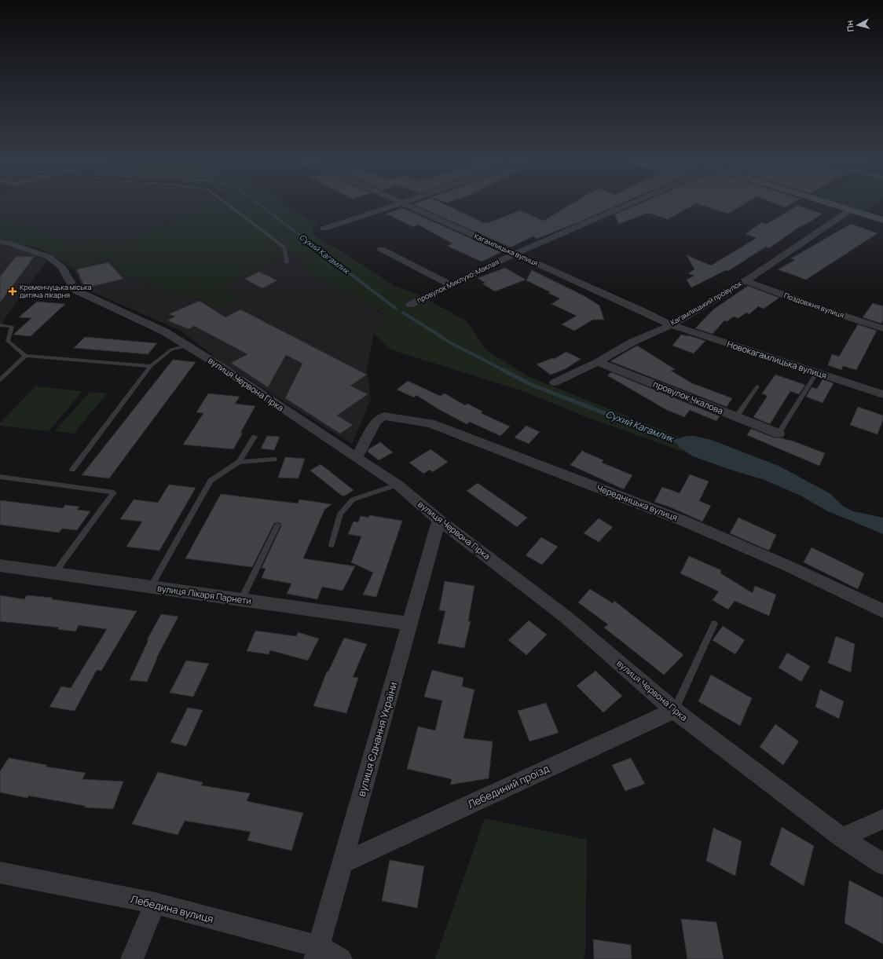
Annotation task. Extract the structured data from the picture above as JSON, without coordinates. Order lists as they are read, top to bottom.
{
  "streets": {
    "street": [
      "Кагамлицька вулиця",
      "провулок Миклухо-Маклая",
      "Кагамлицький провулок",
      "Поздовжня вулиця",
      "Новокагамлицька вулиця",
      "вулиця Червона Гірка",
      "провулок Чкалова",
      "Чередницька вулиця",
      "вулиця Лікаря Парнети",
      "вулиця Єднання України",
      "Лебединий проїзд",
      "Лебедина вулиця"
    ]
  },
  "crossings": [
    ["Кагамлицька вулиця", "провулок Миклухо-Маклая"],
    ["Кагамлицька вулиця", "Кагамлицький провулок"],
    ["Кагамлицька вулиця", "Новокагамлицька вулиця"],
    ["Кагамлицький провулок", "Поздовжня вулиця"],
    ["Кагамлицький провулок", "Новокагамлицька вулиця"],
    ["Кагамлицький провулок", "провулок Чкалова"],
    ["вулиця Червона Гірка", "Чередницька вулиця"],
    ["вулиця Червона Гірка", "вулиця Єднання України"],
    ["вулиця Червона Гірка", "Лебединий проїзд"],
    ["вулиця Лікаря Парнети", "вулиця Єднання України"],
    ["вулиця Єднання України", "Лебединий проїзд"],
    ["вулиця Єднання України", "Лебедина вулиця"]
  ],
  "water": ["Сухий Кагамлик"],
  "places": {
    "health": ["Кременчуцька міська дитяча лікарня"]
  },
  "north": "left"
}
